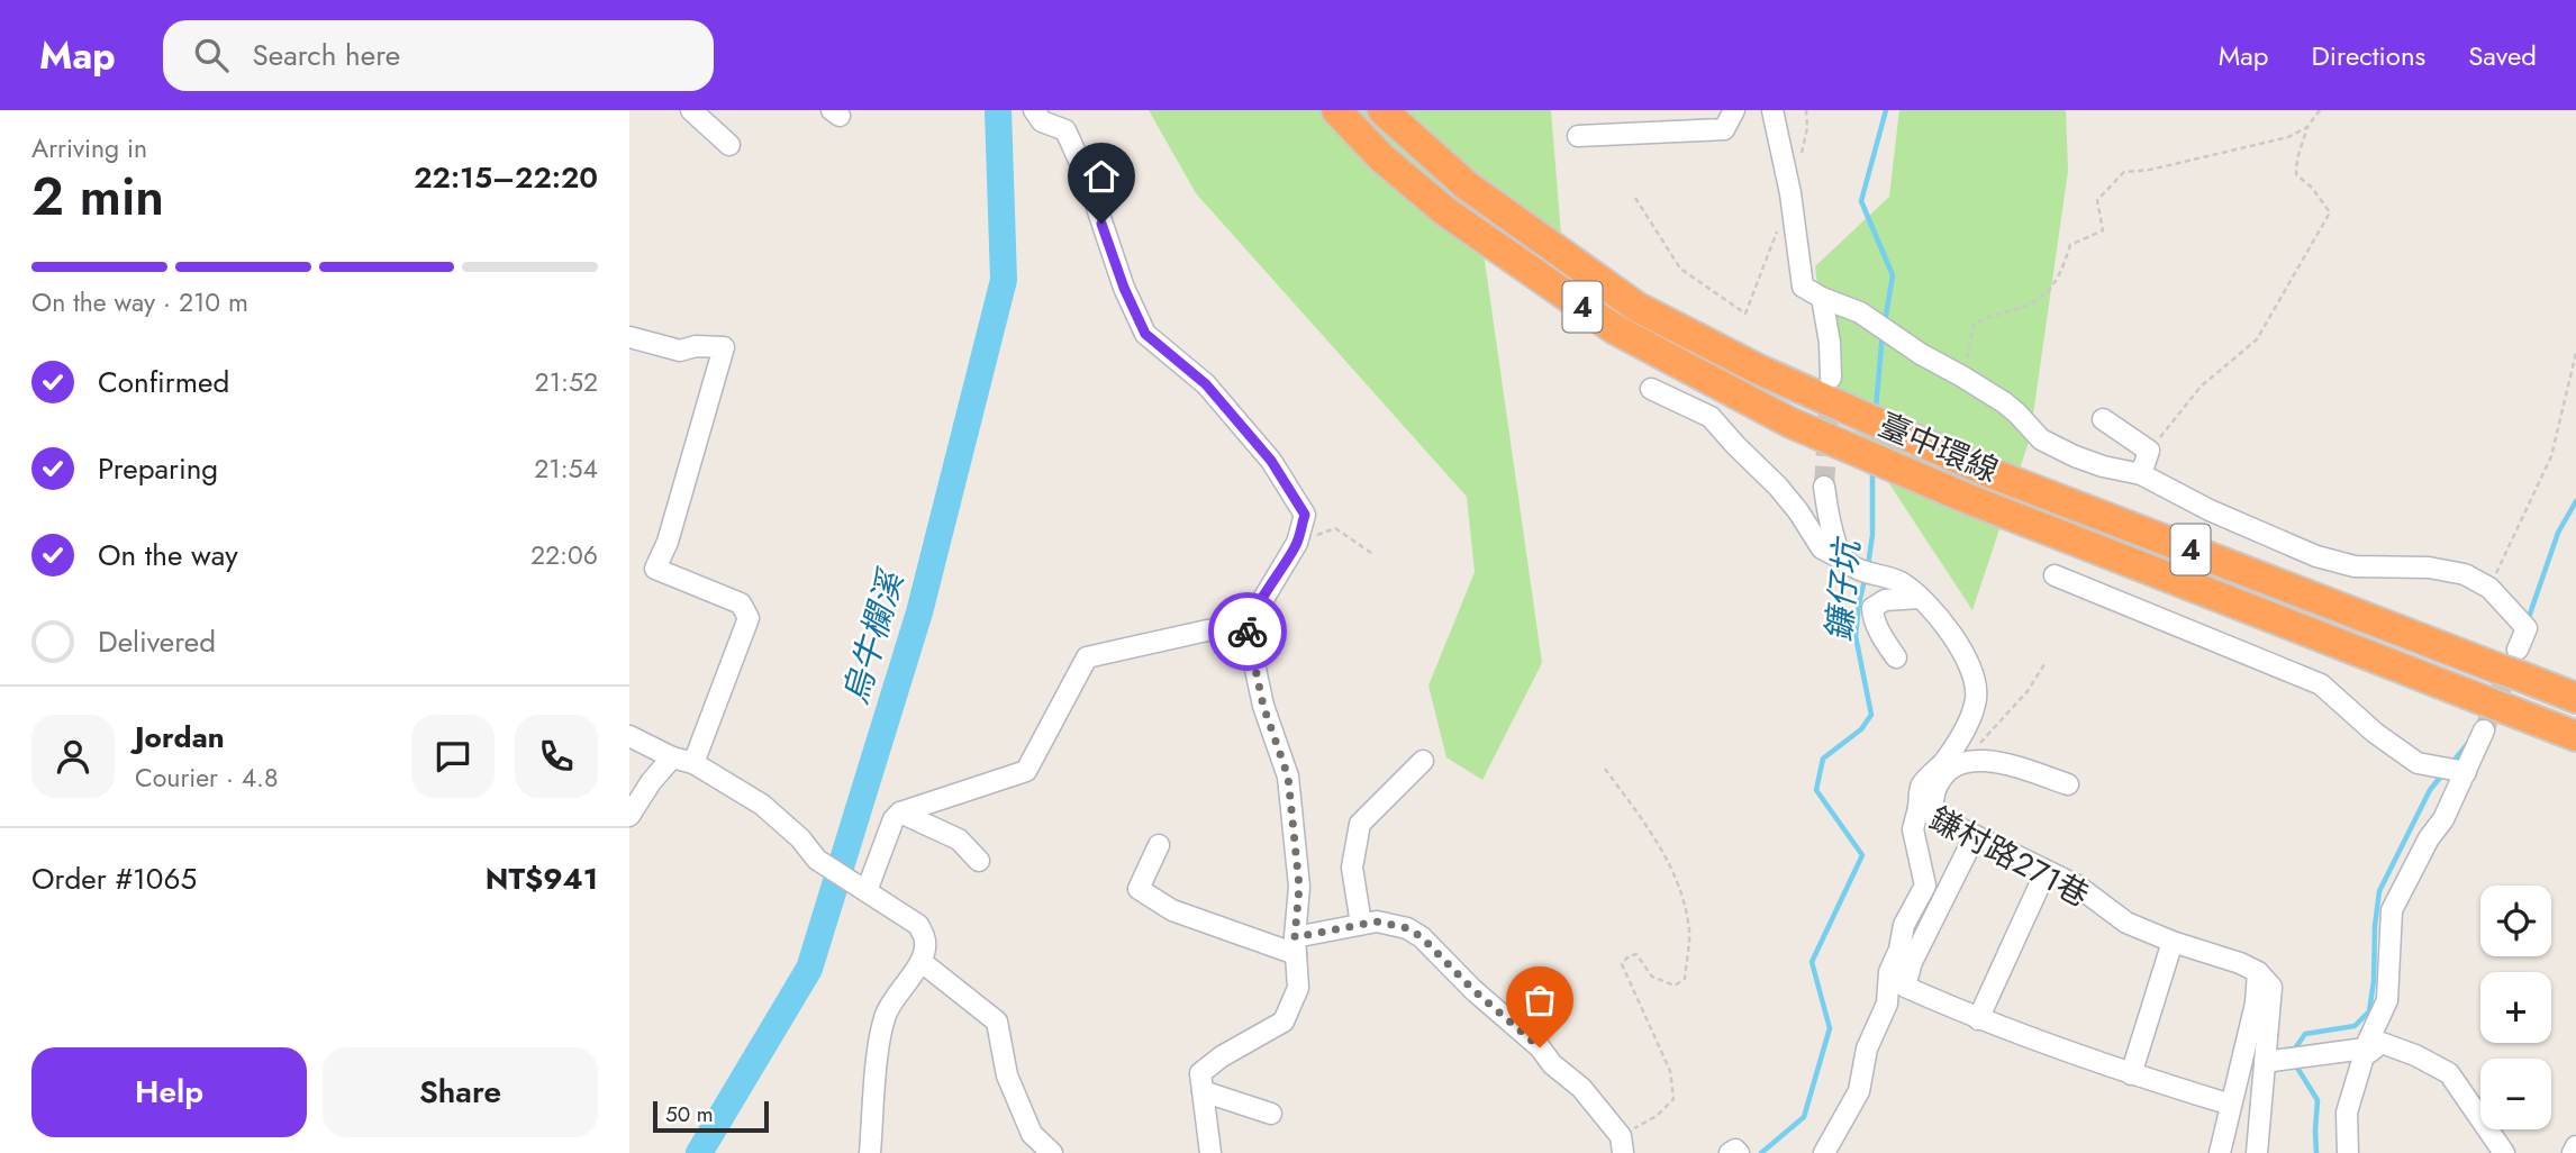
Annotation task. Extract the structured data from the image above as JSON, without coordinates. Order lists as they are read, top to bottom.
{
  "streets": {
    "highway": ["4", "臺中環線"],
    "street": ["鎌村路271巷"]
  },
  "water": ["鐮仔坑", "烏牛欄溪"],
  "scale_bar": "50 m",
  "page": {
    "header": "Map",
    "search": "Search here",
    "nav": ["Map", "Directions", "Saved"],
    "heading": ["2 min", "Arriving in", "22:15–22:20"],
    "panel": [
      "Jordan",
      "Courier · 4.8",
      "Order #1065",
      "NT$941"
    ],
    "bar": "On the way · 210 m",
    "list": [
      ["Confirmed", "21:52"],
      ["Preparing", "21:54"],
      ["On the way", "22:06"],
      "Delivered"
    ],
    "map_buttons": ["+", "−"],
    "buttons": ["Help", "Share"],
    "scale": "50 m"
  }
}
